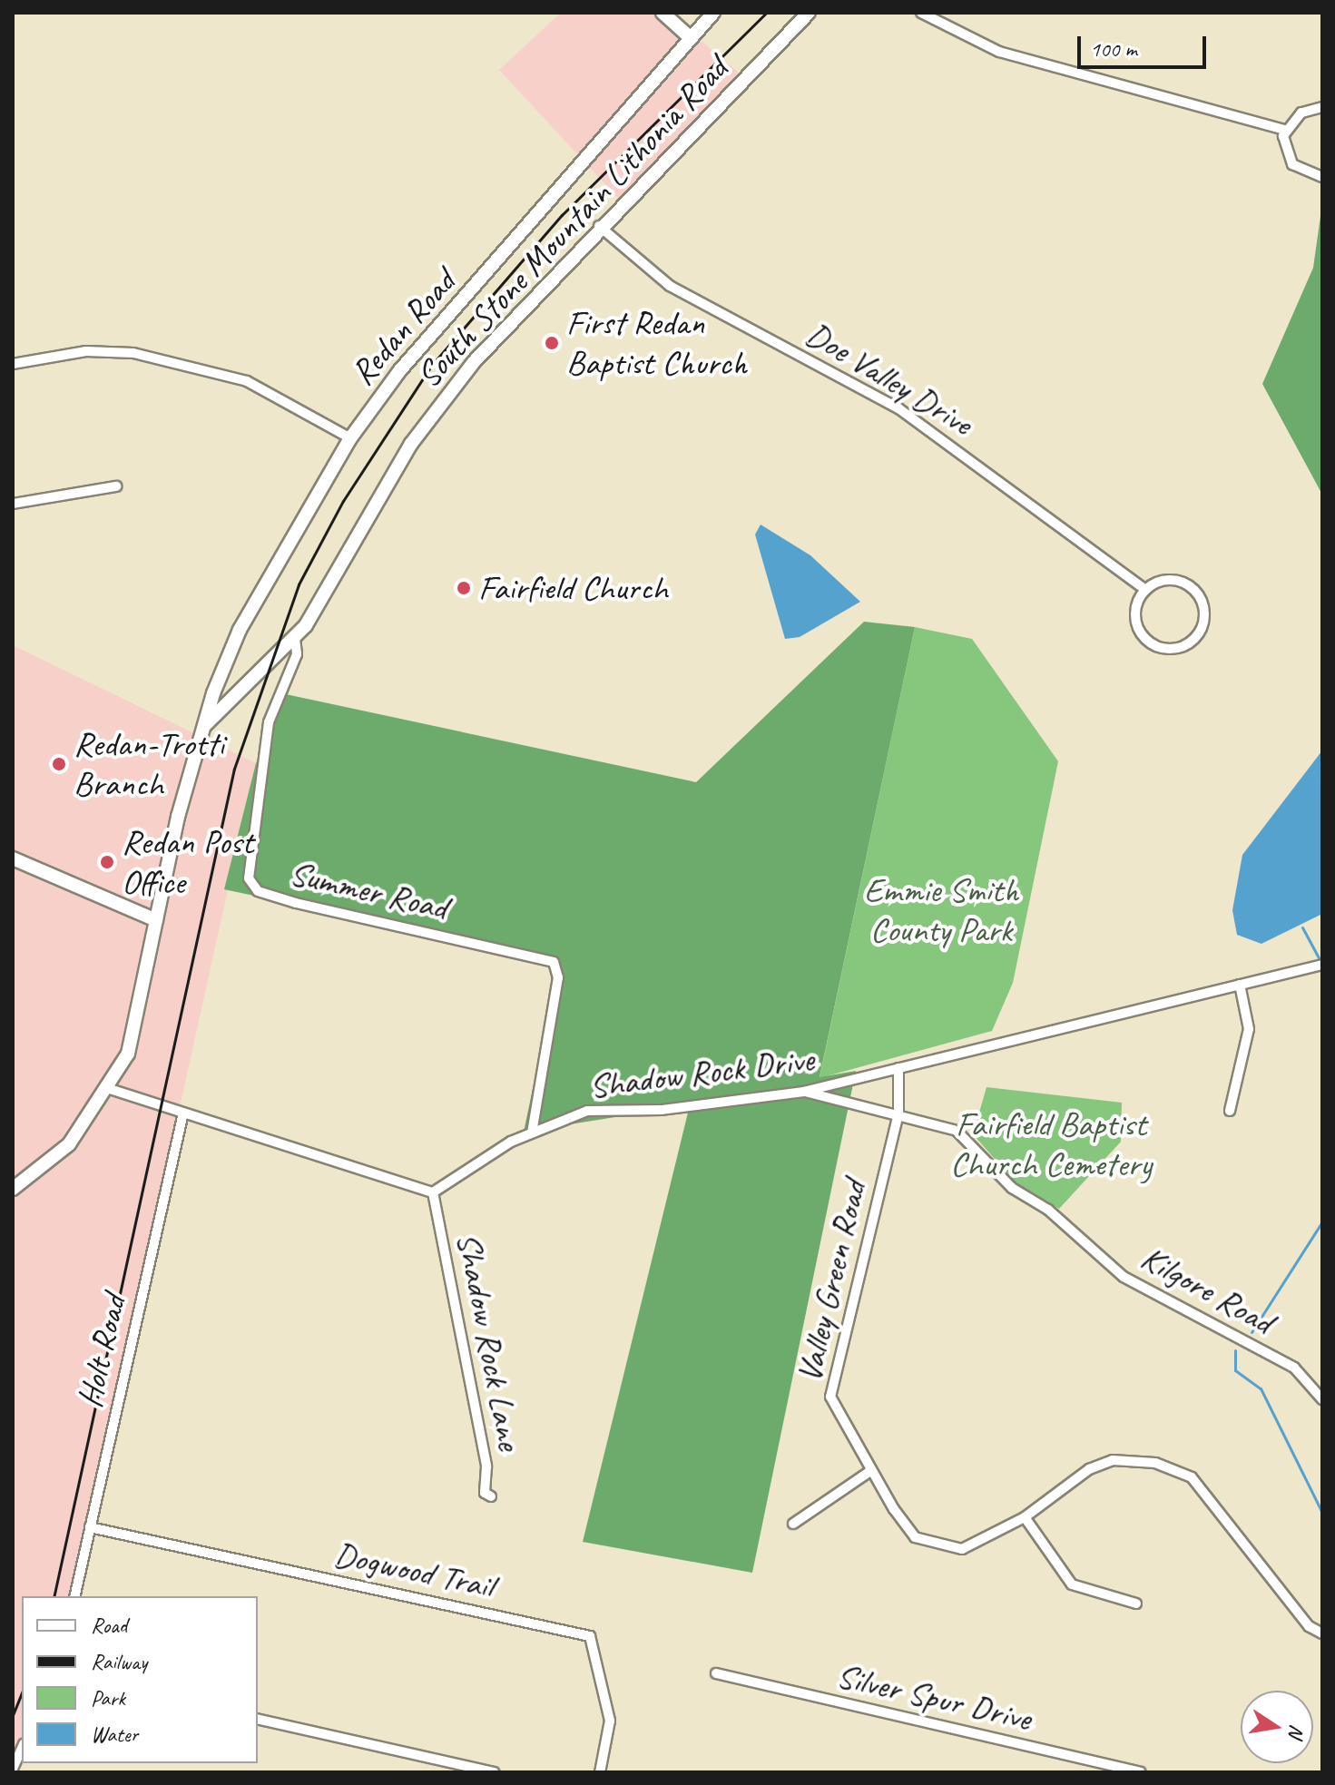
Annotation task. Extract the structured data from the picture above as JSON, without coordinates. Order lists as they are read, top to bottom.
{
  "streets": {
    "main road": ["South Stone Mountain Lithonia Road", "Redan Road"],
    "street": [
      "Doe Valley Drive",
      "Summer Road",
      "Shadow Rock Drive",
      "Valley Green Road",
      "Kilgore Road",
      "Shadow Rock Lane",
      "Holt Road",
      "Dogwood Trail",
      "Silver Spur Drive"
    ]
  },
  "crossings": [
    ["South Stone Mountain Lithonia Road", "Redan Road"],
    ["South Stone Mountain Lithonia Road", "Doe Valley Drive"],
    ["South Stone Mountain Lithonia Road", "Summer Road"],
    ["Summer Road", "Shadow Rock Drive"],
    ["Shadow Rock Drive", "Valley Green Road"],
    ["Shadow Rock Drive", "Kilgore Road"],
    ["Shadow Rock Drive", "Shadow Rock Lane"],
    ["Valley Green Road", "Kilgore Road"],
    ["Holt Road", "Dogwood Trail"]
  ],
  "parks": ["Emmie Smith County Park", "Fairfield Baptist Church Cemetery"],
  "places": [
    "First Redan Baptist Church",
    "Fairfield Church",
    "Redan-Trotti Branch",
    "Redan Post Office"
  ],
  "legend": [
    "Road",
    "Railway",
    "Park",
    "Water"
  ],
  "scale_bar": "100 m",
  "north": "right"
}
